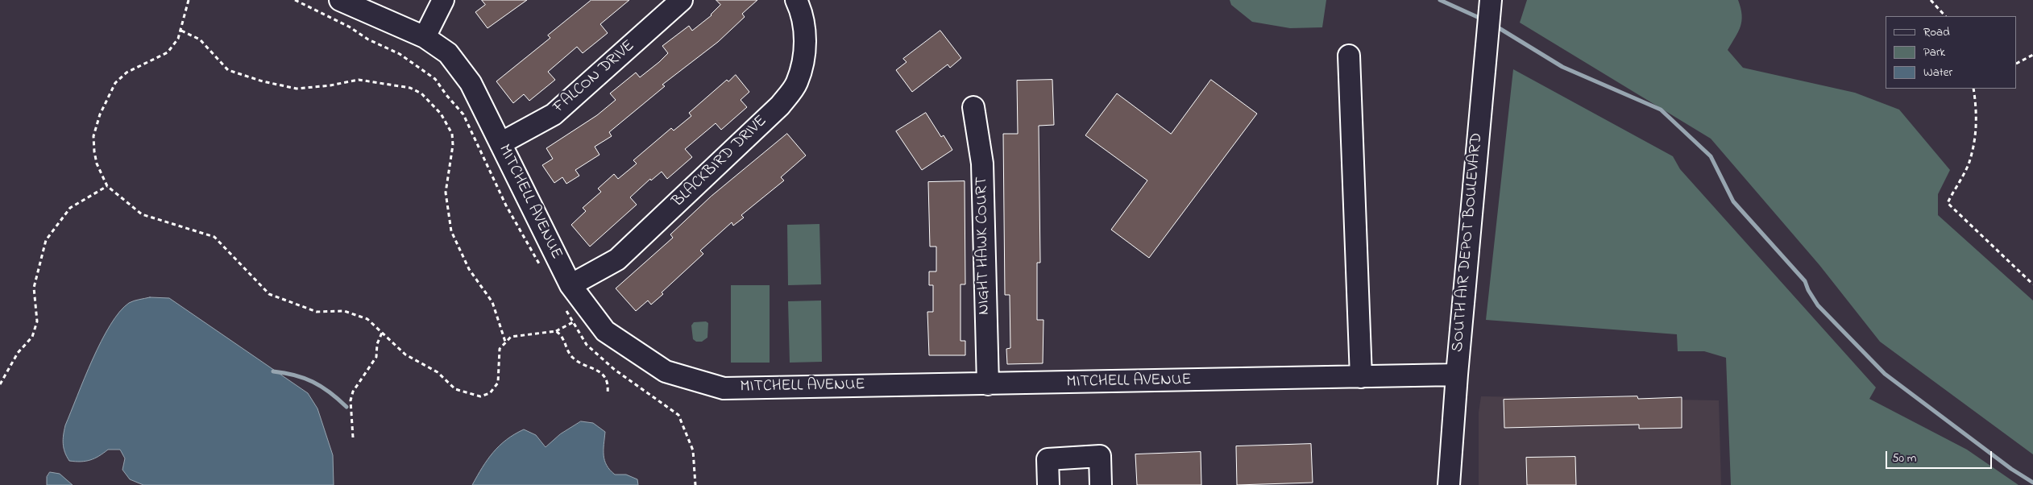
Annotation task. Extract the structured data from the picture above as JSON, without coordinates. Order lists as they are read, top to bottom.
{
  "streets": {
    "street": [
      "FALCON DRIVE",
      "BLACKBIRD DRIVE",
      "MITCHELL AVENUE",
      "SOUTH AIR DEPOT BOULEVARD",
      "NIGHT HAWK COURT"
    ]
  },
  "crossings": [
    ["FALCON DRIVE", "MITCHELL AVENUE"],
    ["BLACKBIRD DRIVE", "MITCHELL AVENUE"],
    ["MITCHELL AVENUE", "SOUTH AIR DEPOT BOULEVARD"],
    ["MITCHELL AVENUE", "NIGHT HAWK COURT"]
  ],
  "legend": ["Road", "Park", "Water"],
  "scale_bar": "50 m"
}
